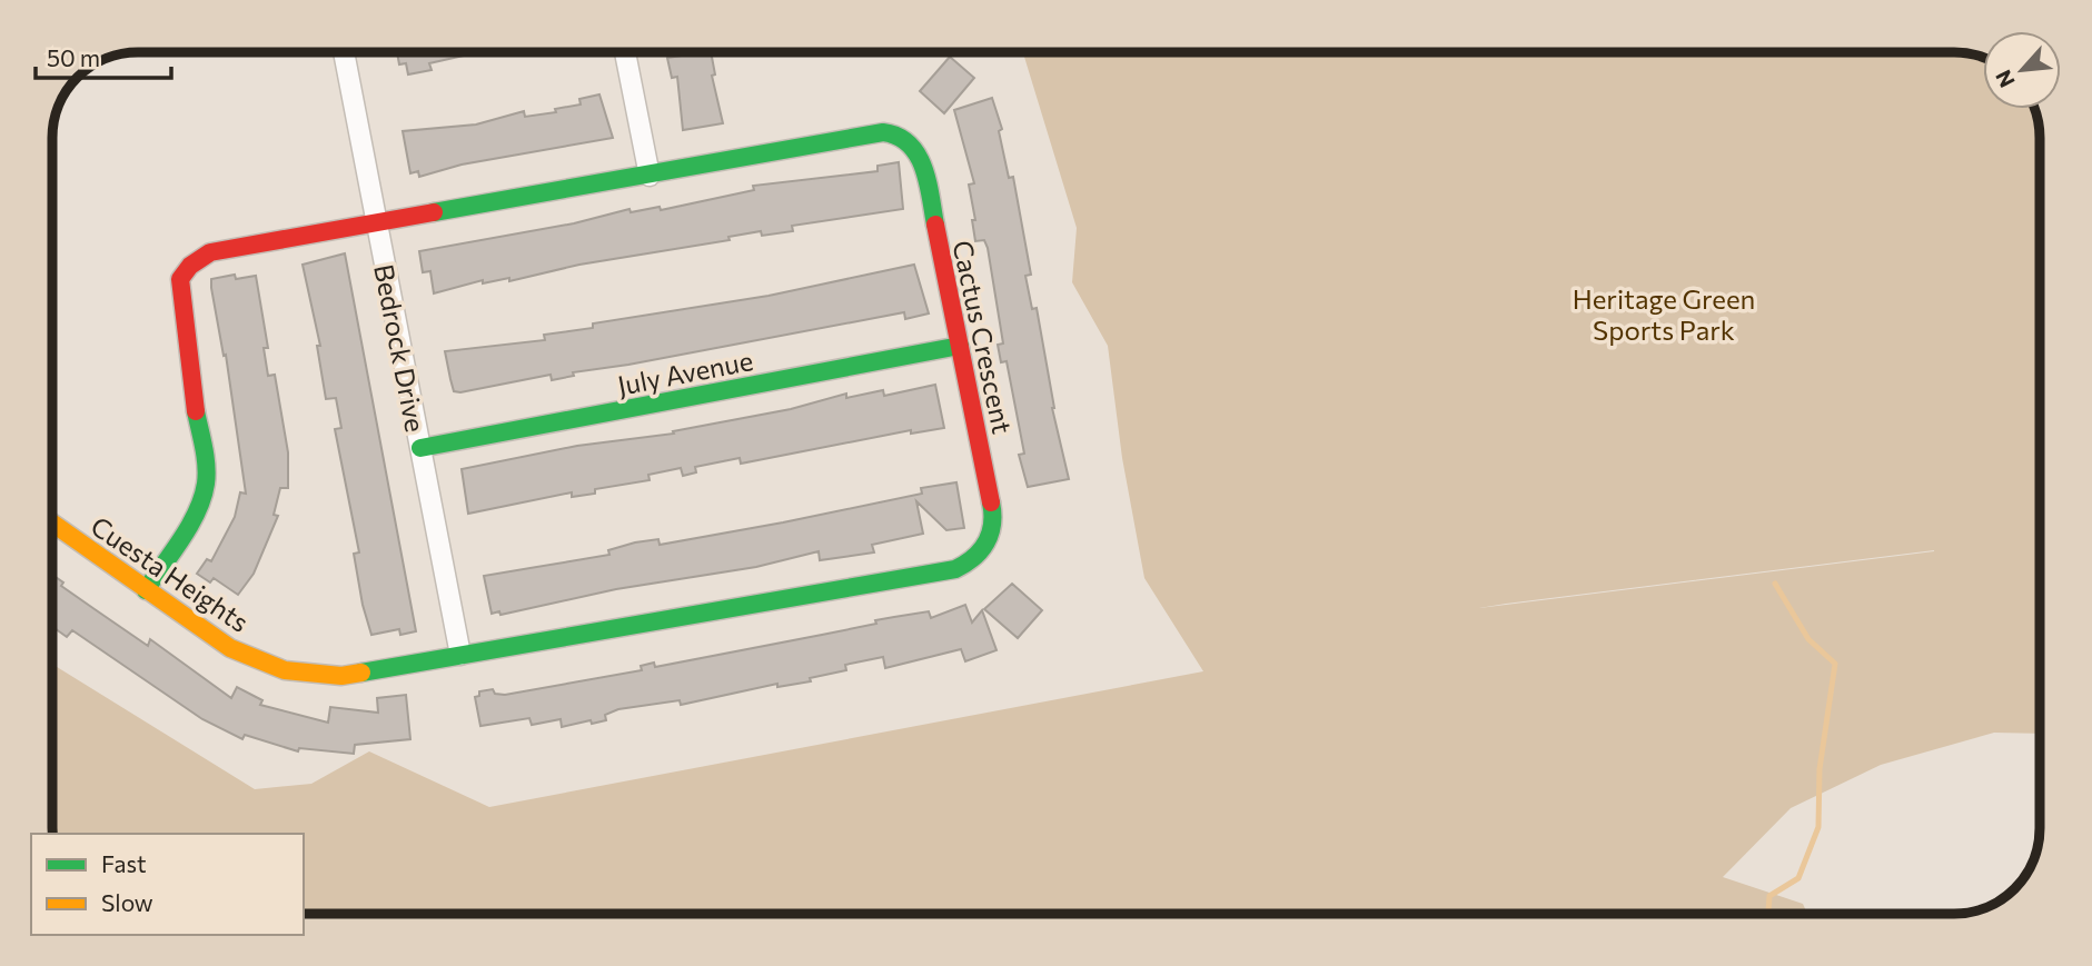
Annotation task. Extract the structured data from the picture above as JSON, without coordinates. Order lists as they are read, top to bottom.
{
  "streets": {
    "street": [
      "Cactus Crescent",
      "Bedrock Drive",
      "July Avenue",
      "Cuesta Heights"
    ]
  },
  "crossings": [
    ["Cactus Crescent", "Bedrock Drive"],
    ["Cactus Crescent", "July Avenue"],
    ["Cactus Crescent", "Cuesta Heights"],
    ["Bedrock Drive", "July Avenue"],
    ["Bedrock Drive", "Cuesta Heights"]
  ],
  "parks": ["Heritage Green Sports Park"],
  "legend": ["Fast", "Slow"],
  "scale_bar": "50 m",
  "north": "bottom left"
}
